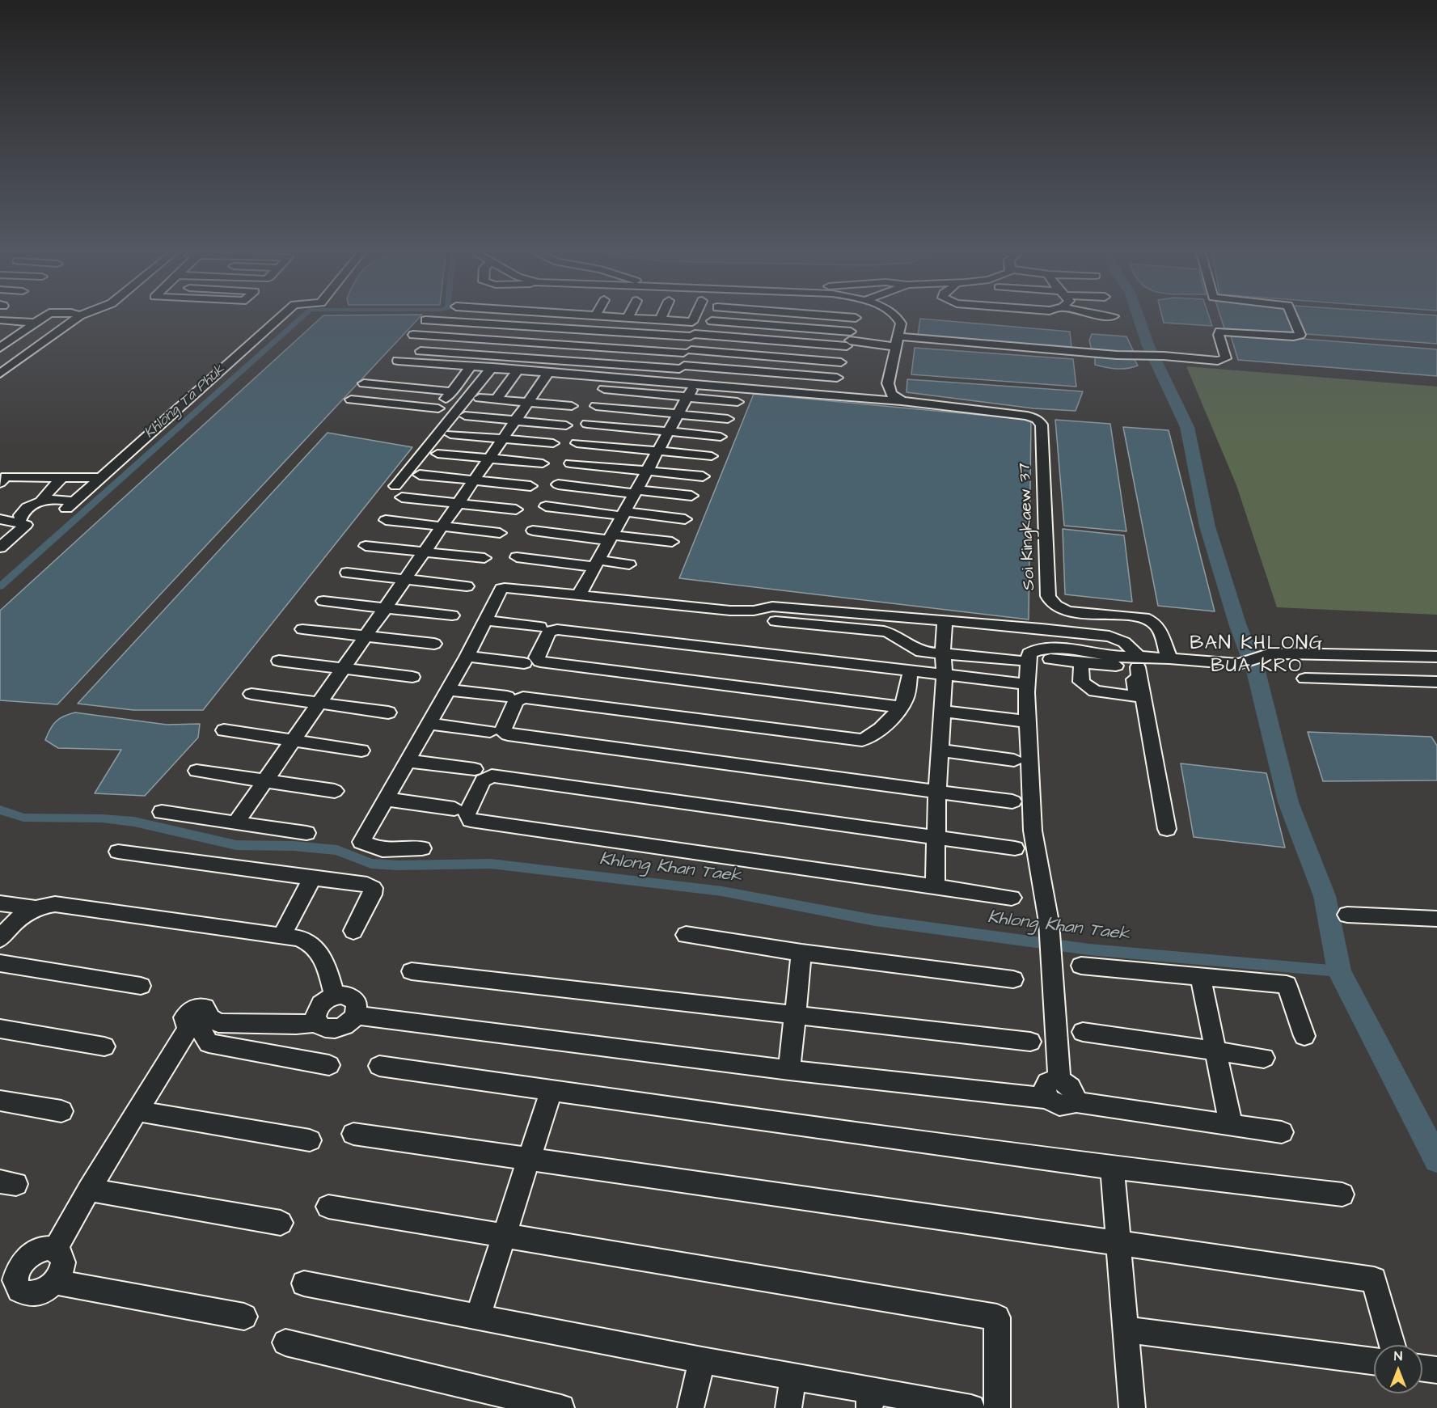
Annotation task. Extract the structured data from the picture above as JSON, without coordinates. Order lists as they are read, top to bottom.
{
  "streets": {
    "street": ["Soi Kingkaew 37"]
  },
  "districts": ["BAN KHLONG BUA KRO"],
  "water": ["Khlong Ta Phuk", "Khlong Khan Taek"],
  "north": "top"
}
